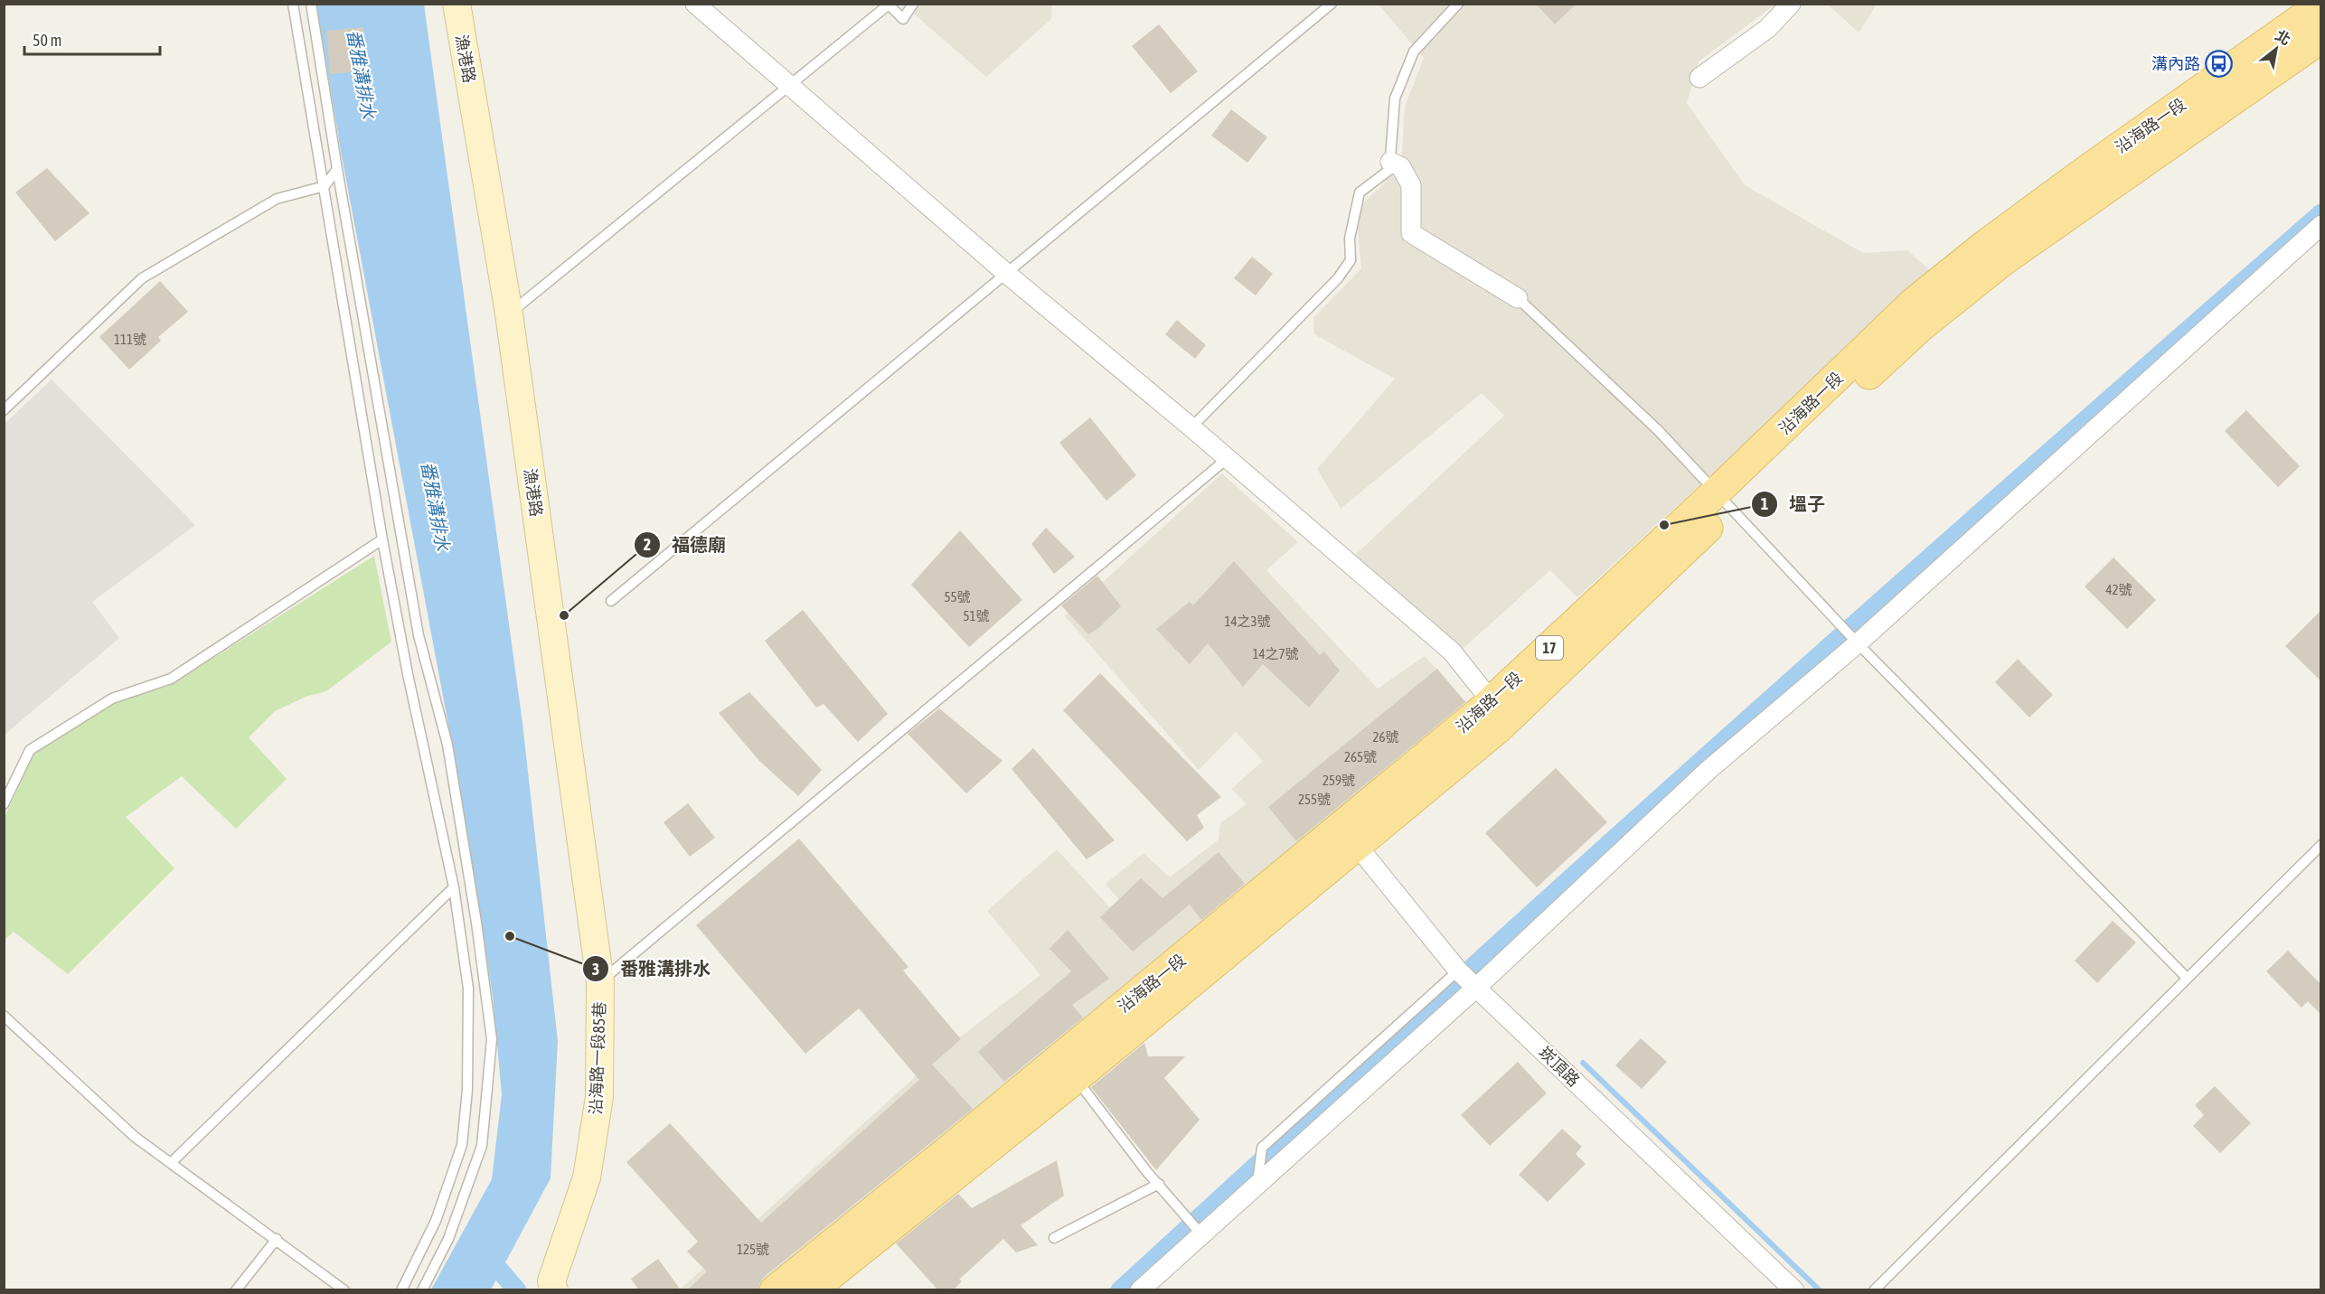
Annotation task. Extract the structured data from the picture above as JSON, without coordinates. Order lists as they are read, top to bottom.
{
  "streets": {
    "main road": ["沿海路一段", "17"],
    "street": ["漁港路", "沿海路一段85巷", "崁頂路"]
  },
  "crossings": [
    ["漁港路", "沿海路一段85巷"],
    ["沿海路一段", "崁頂路"]
  ],
  "water": ["番雅溝排水"],
  "places": {
    "bus stop": ["溝內路"],
    "other": ["塭子", "福德廟", "番雅溝排水"]
  },
  "house_numbers": [
    "111號",
    "42號",
    "55號",
    "51號",
    "14之3號",
    "14之7號",
    "26號",
    "265號",
    "259號",
    "255號",
    "125號"
  ],
  "scale_bar": "50 m",
  "north": "top right"
}
